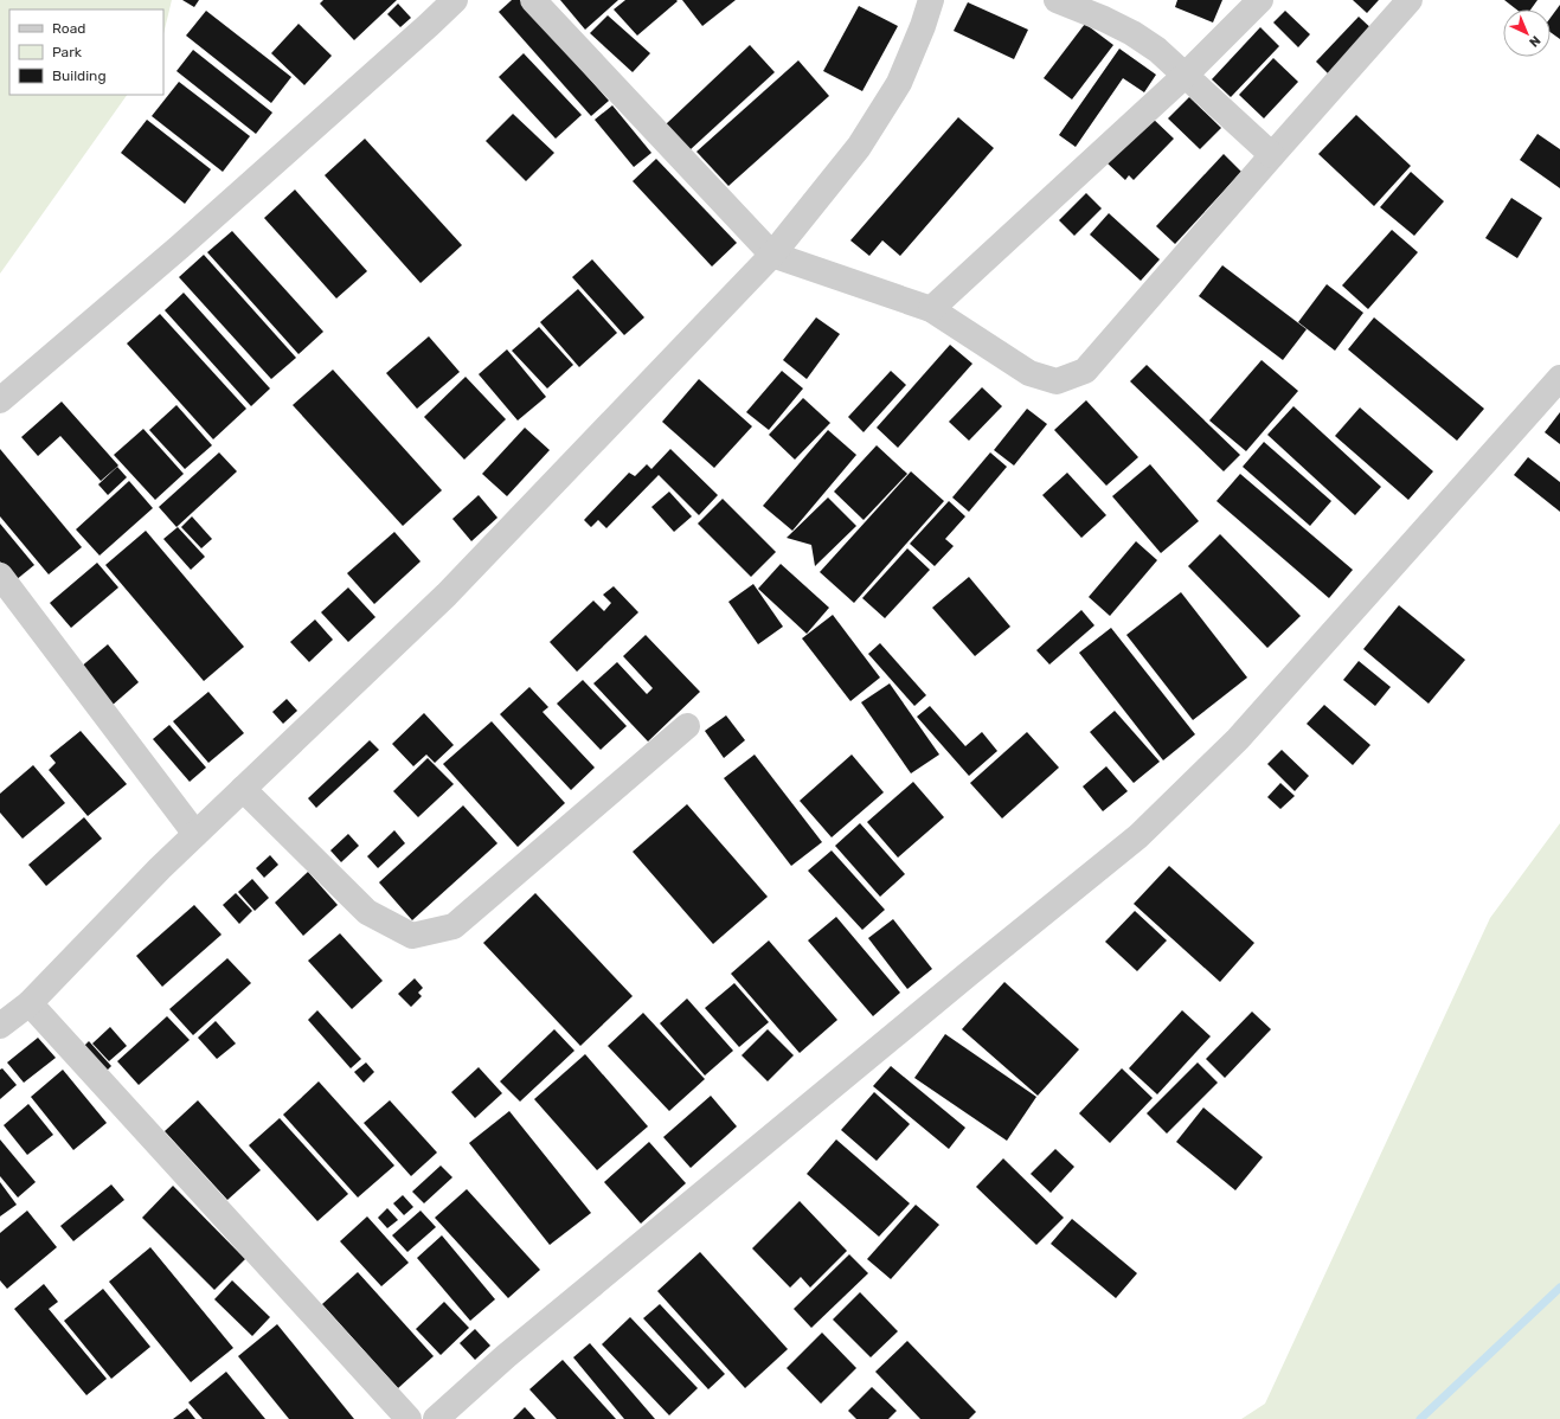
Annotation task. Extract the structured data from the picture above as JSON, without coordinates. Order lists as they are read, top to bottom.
{
  "legend": ["Road", "Park", "Building"],
  "north": "bottom right"
}
